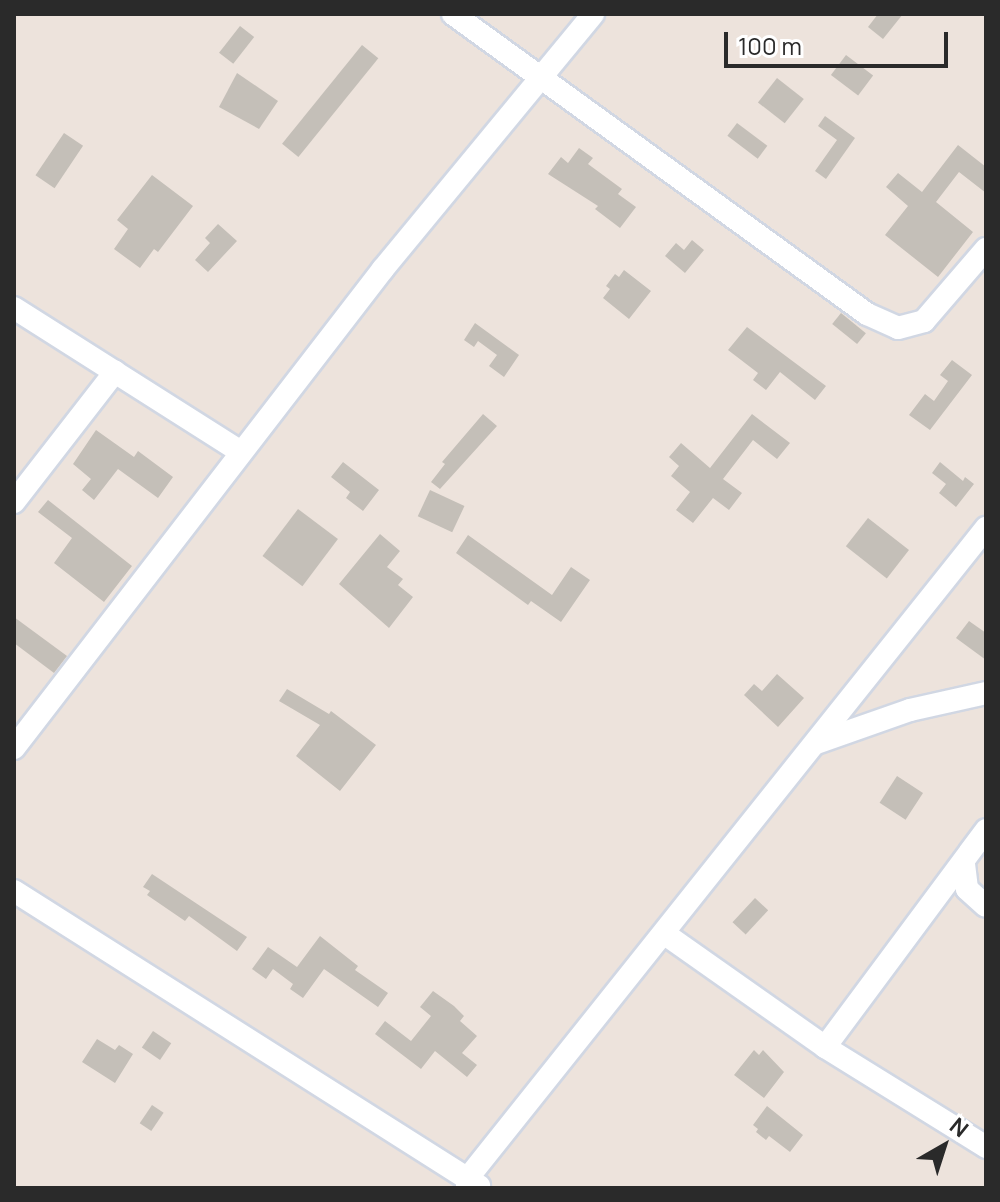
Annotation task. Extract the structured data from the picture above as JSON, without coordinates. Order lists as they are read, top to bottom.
{
  "scale_bar": "100 m",
  "north": "top right"
}
